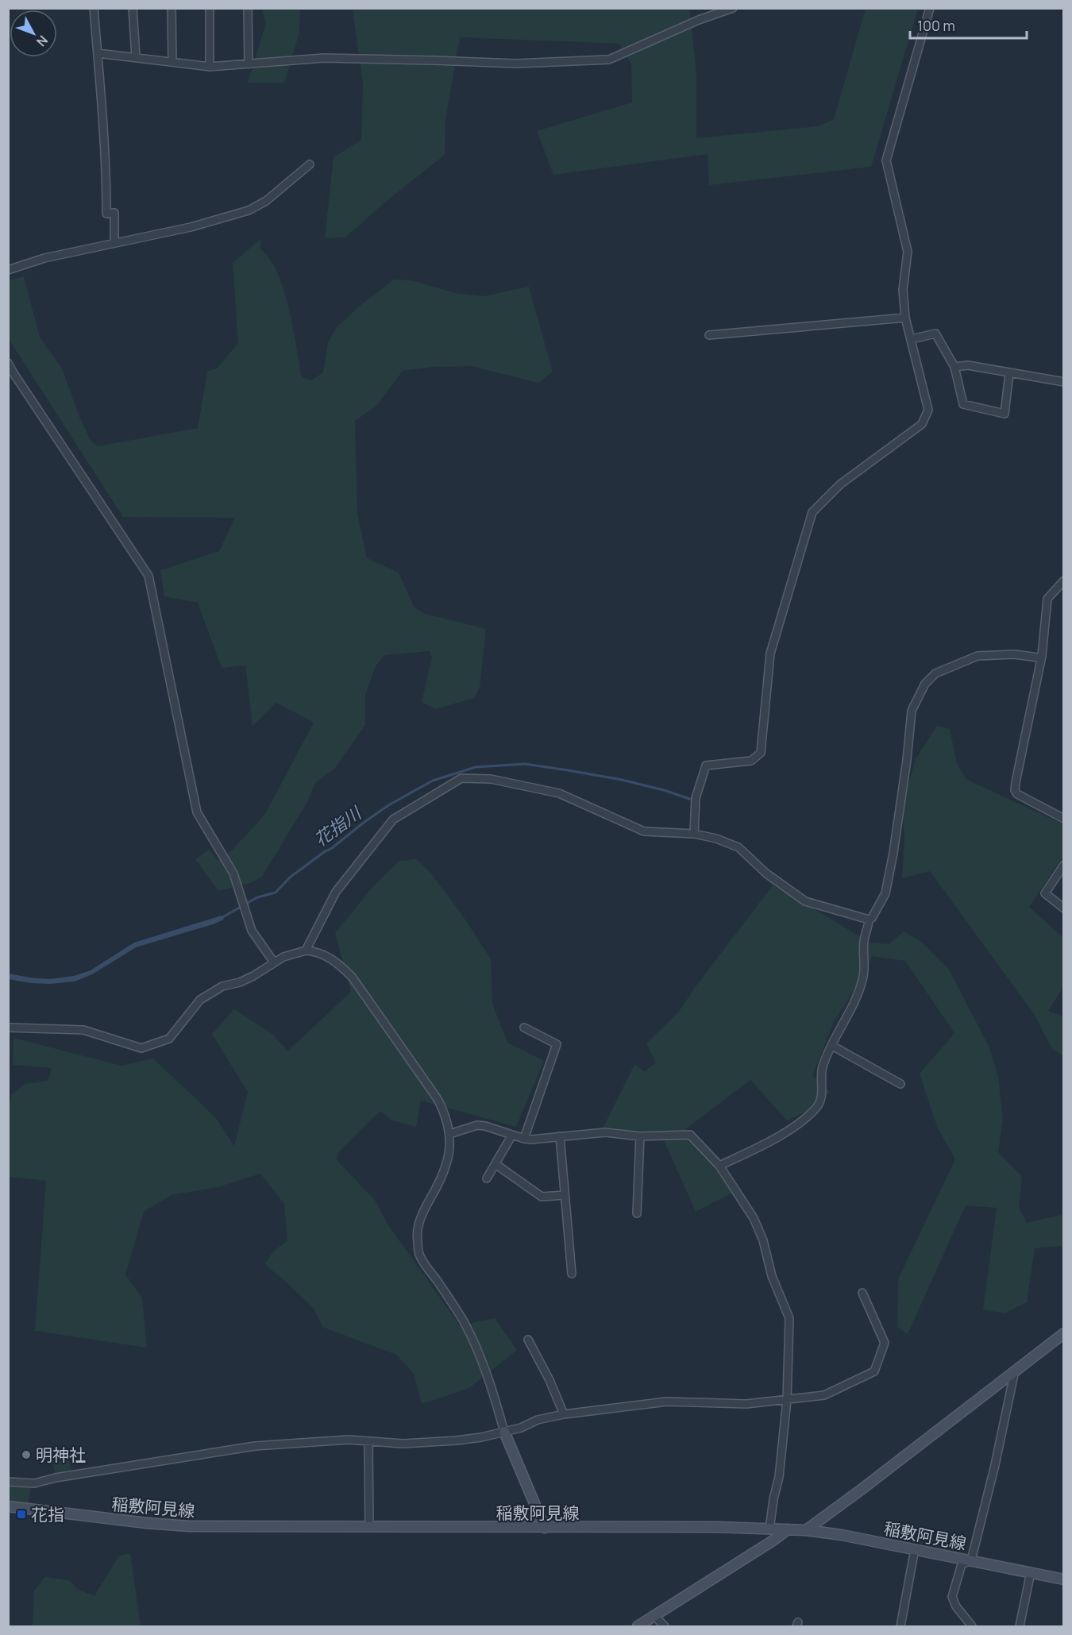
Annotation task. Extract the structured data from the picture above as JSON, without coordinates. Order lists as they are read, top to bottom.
{
  "streets": {
    "main road": ["稲敷阿見線"]
  },
  "water": ["花指川"],
  "places": {
    "other": ["明神社"],
    "transit": ["花指"]
  },
  "scale_bar": "100 m",
  "north": "bottom right"
}
